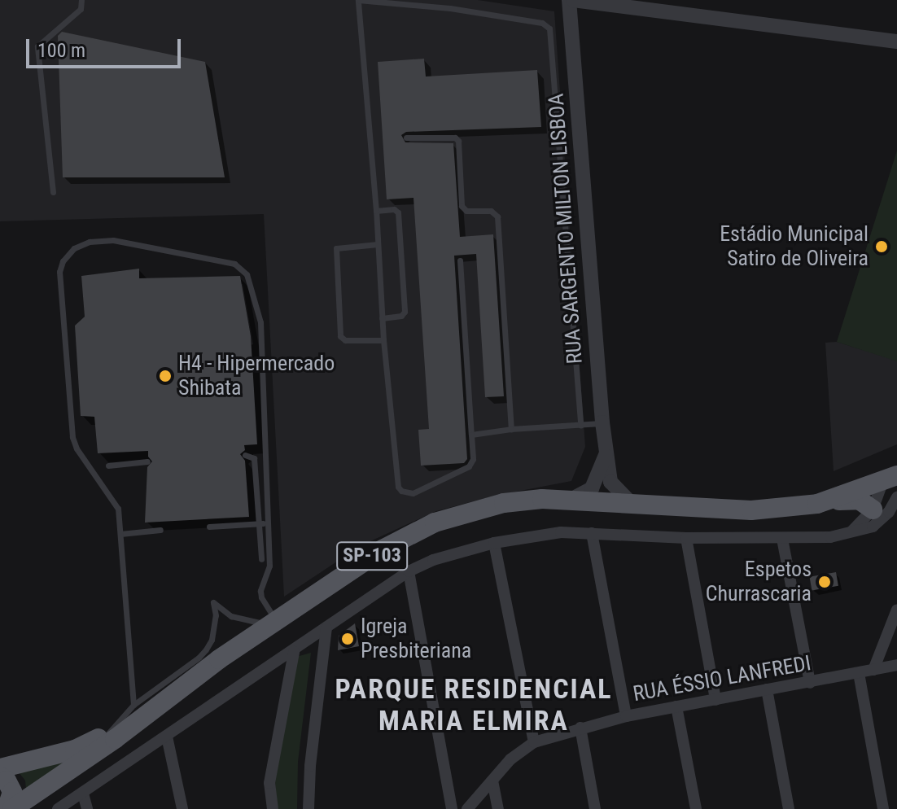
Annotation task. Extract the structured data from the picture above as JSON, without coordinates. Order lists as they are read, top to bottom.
{
  "streets": {
    "main road": ["SP-103"],
    "street": ["RUA SARGENTO MILTON LISBOA", "RUA ÉSSIO LANFREDI"]
  },
  "crossings": [
    ["RUA SARGENTO MILTON LISBOA", "SP-103"]
  ],
  "districts": ["PARQUE RESIDENCIAL MARIA ELMIRA"],
  "places": [
    "Estádio Municipal Satiro de Oliveira",
    "H4 - Hipermercado Shibata",
    "Espetos Churrascaria",
    "Igreja Presbiteriana"
  ],
  "scale_bar": "100 m"
}
